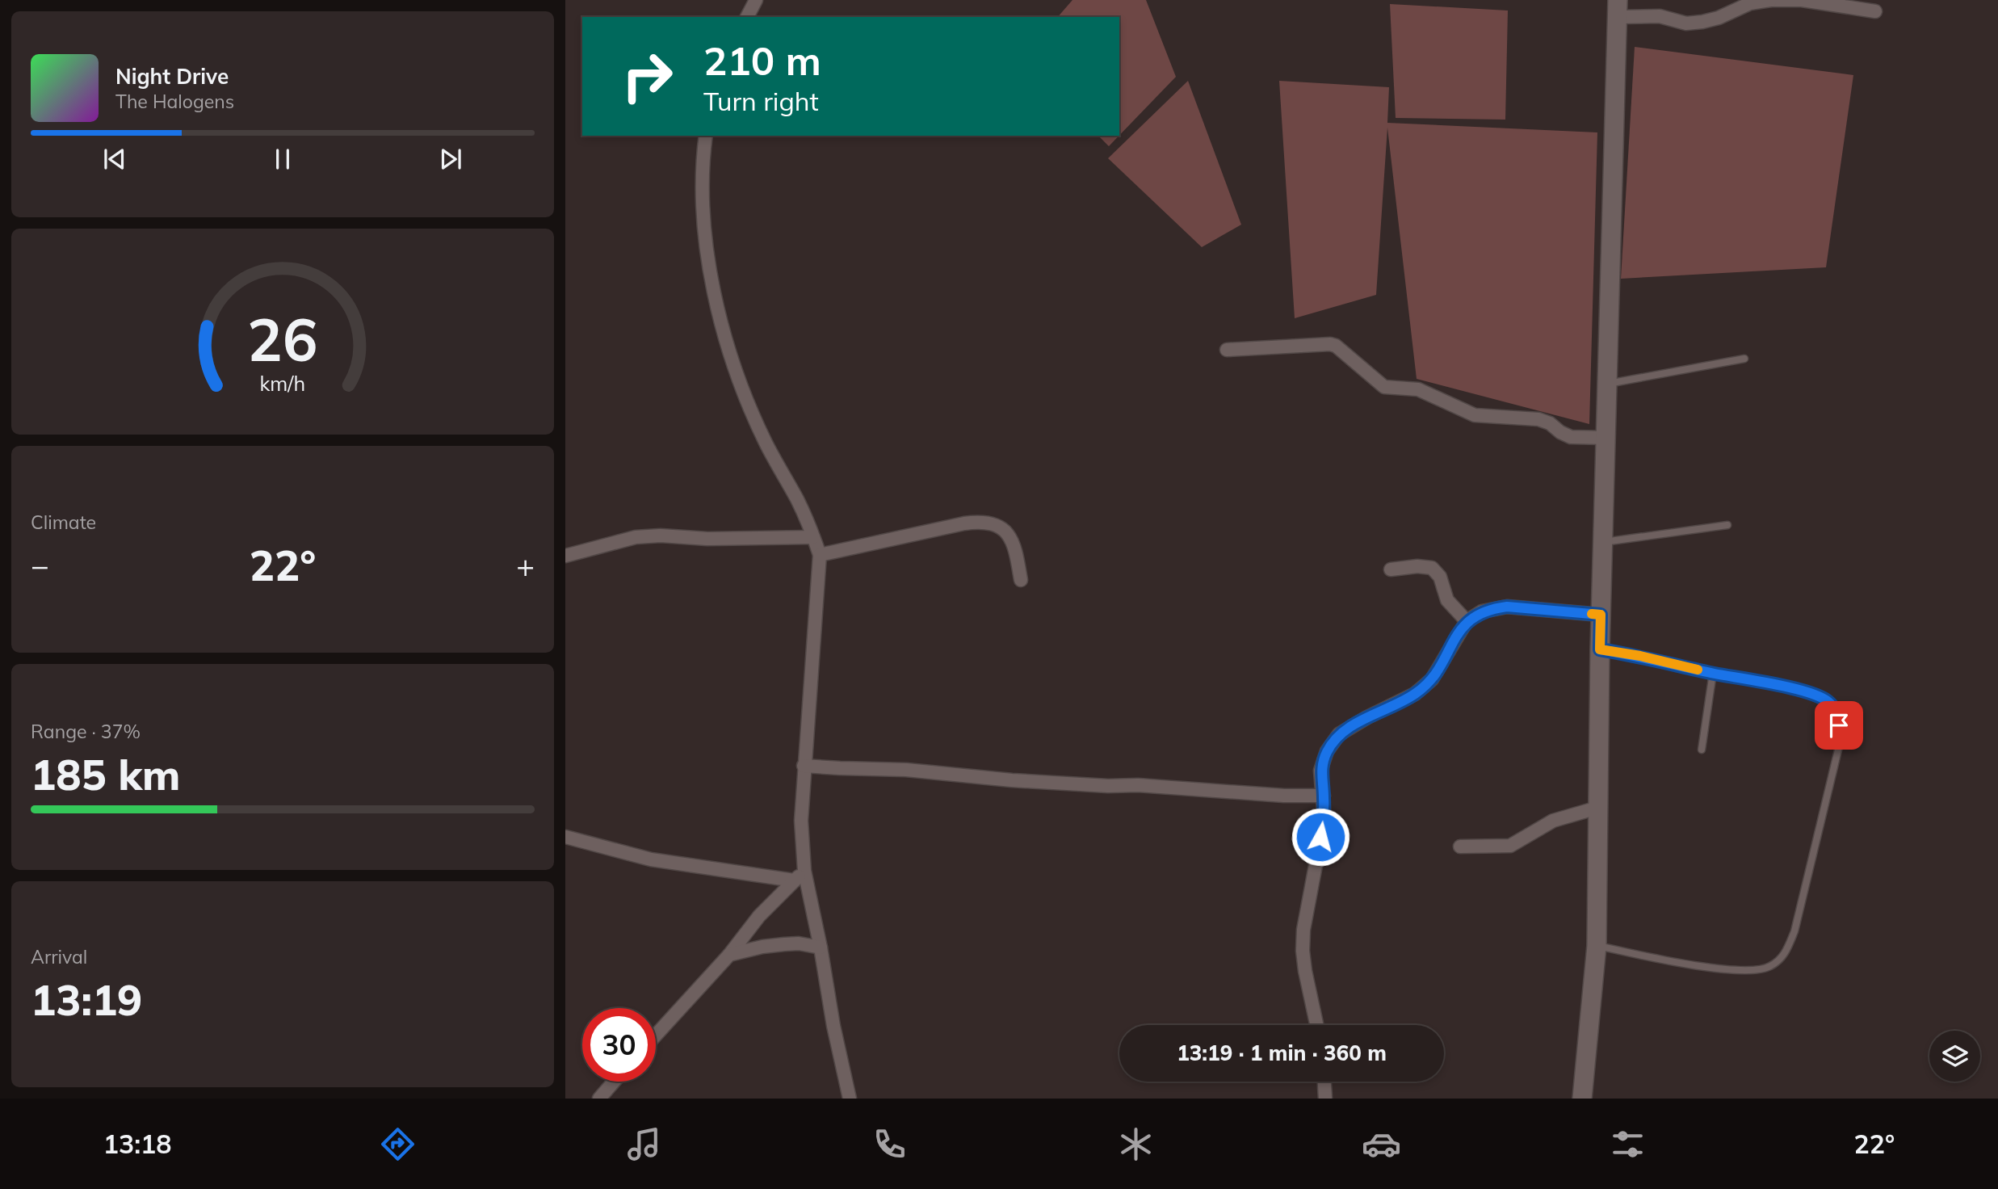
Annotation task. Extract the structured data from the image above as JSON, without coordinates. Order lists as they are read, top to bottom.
{
  "page": {
    "turn": ["210 m", "Turn right"],
    "song": ["Night Drive", "The Halogens"],
    "tile": [
      "Climate",
      ["Range · 37%", "185 km"],
      ["Arrival", "13:19"]
    ],
    "heat": ["−", "22°", "+"],
    "limit": "30",
    "trip": "13:19 · 1 min · 360 m",
    "tabs": ["13:18", "22°"],
    "gauge": ["26", "km/h"]
  }
}
